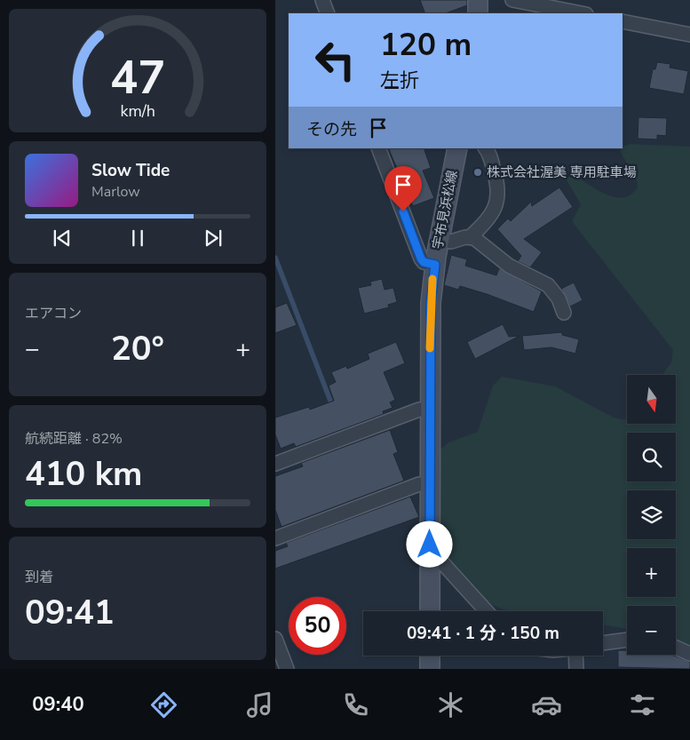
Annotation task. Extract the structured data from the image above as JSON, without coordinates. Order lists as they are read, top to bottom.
{
  "streets": {
    "main road": ["宇布見浜松線"]
  },
  "places": ["株式会社渥美 専用駐車場"],
  "north": "bottom",
  "page": {
    "turn": ["120 m", "左折"],
    "then": "その先",
    "song": ["Slow Tide", "Marlow"],
    "tile": [
      "エアコン",
      ["航続距離 · 82%", "410 km"],
      ["到着", "09:41"]
    ],
    "heat": ["−", "20°", "+"],
    "map_buttons": ["+", "−"],
    "limit": "50",
    "trip": "09:41 · 1 分 · 150 m",
    "tabs": "09:40",
    "gauge": ["47", "km/h"]
  }
}
